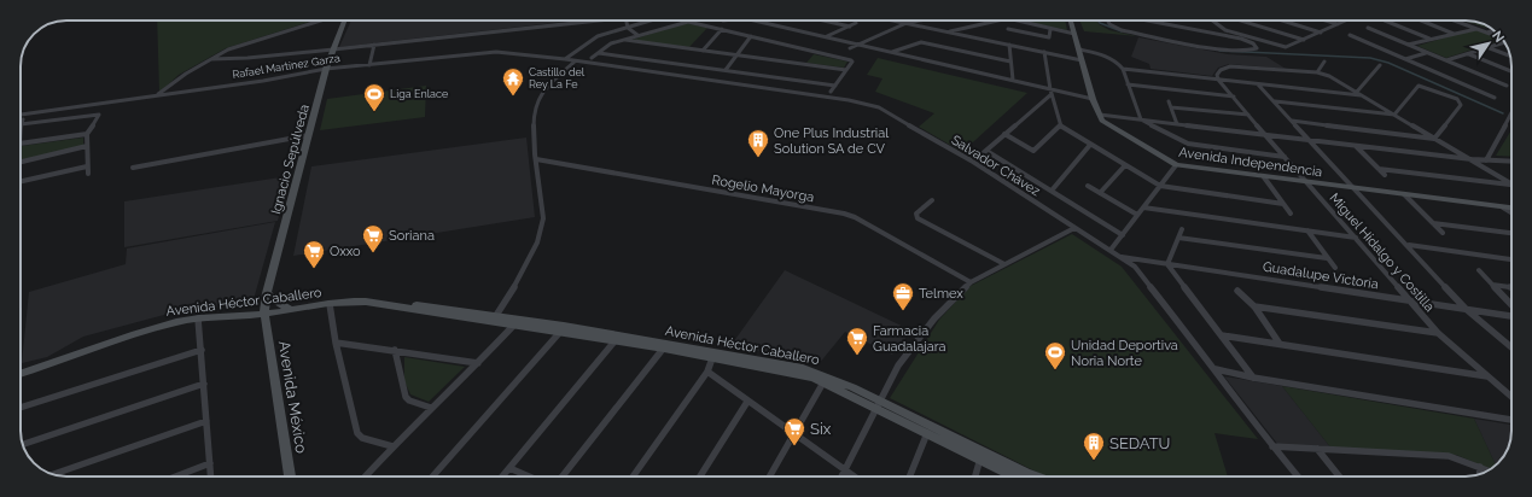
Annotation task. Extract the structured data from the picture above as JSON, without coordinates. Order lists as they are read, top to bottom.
{
  "streets": {
    "main road": [
      "Ignacio Sepúlveda",
      "Avenida Independencia",
      "Avenida Héctor Caballero",
      "Avenida México"
    ],
    "street": [
      "Rafael Martínez Garza",
      "Salvador Chávez",
      "Rogelio Mayorga",
      "Miguel Hidalgo y Costilla",
      "Guadalupe Victoria"
    ]
  },
  "crossings": [
    ["Rafael Martínez Garza", "Ignacio Sepúlveda"],
    ["Rafael Martínez Garza", "Salvador Chávez"],
    ["Ignacio Sepúlveda", "Avenida Héctor Caballero"],
    ["Ignacio Sepúlveda", "Avenida México"],
    ["Avenida Independencia", "Miguel Hidalgo y Costilla"],
    ["Salvador Chávez", "Guadalupe Victoria"],
    ["Miguel Hidalgo y Costilla", "Guadalupe Victoria"],
    ["Avenida Héctor Caballero", "Avenida México"]
  ],
  "places": {
    "temple": ["Castillo del Rey La Fe"],
    "sports": ["Liga Enlace", "Unidad Deportiva Noria Norte"],
    "building": ["One Plus Industrial Solution SA de CV", "SEDATU"],
    "supermarket": [
      "Soriana",
      "Oxxo",
      "Farmacia Guadalajara",
      "Six"
    ],
    "office": ["Telmex"]
  },
  "north": "top right"
}
